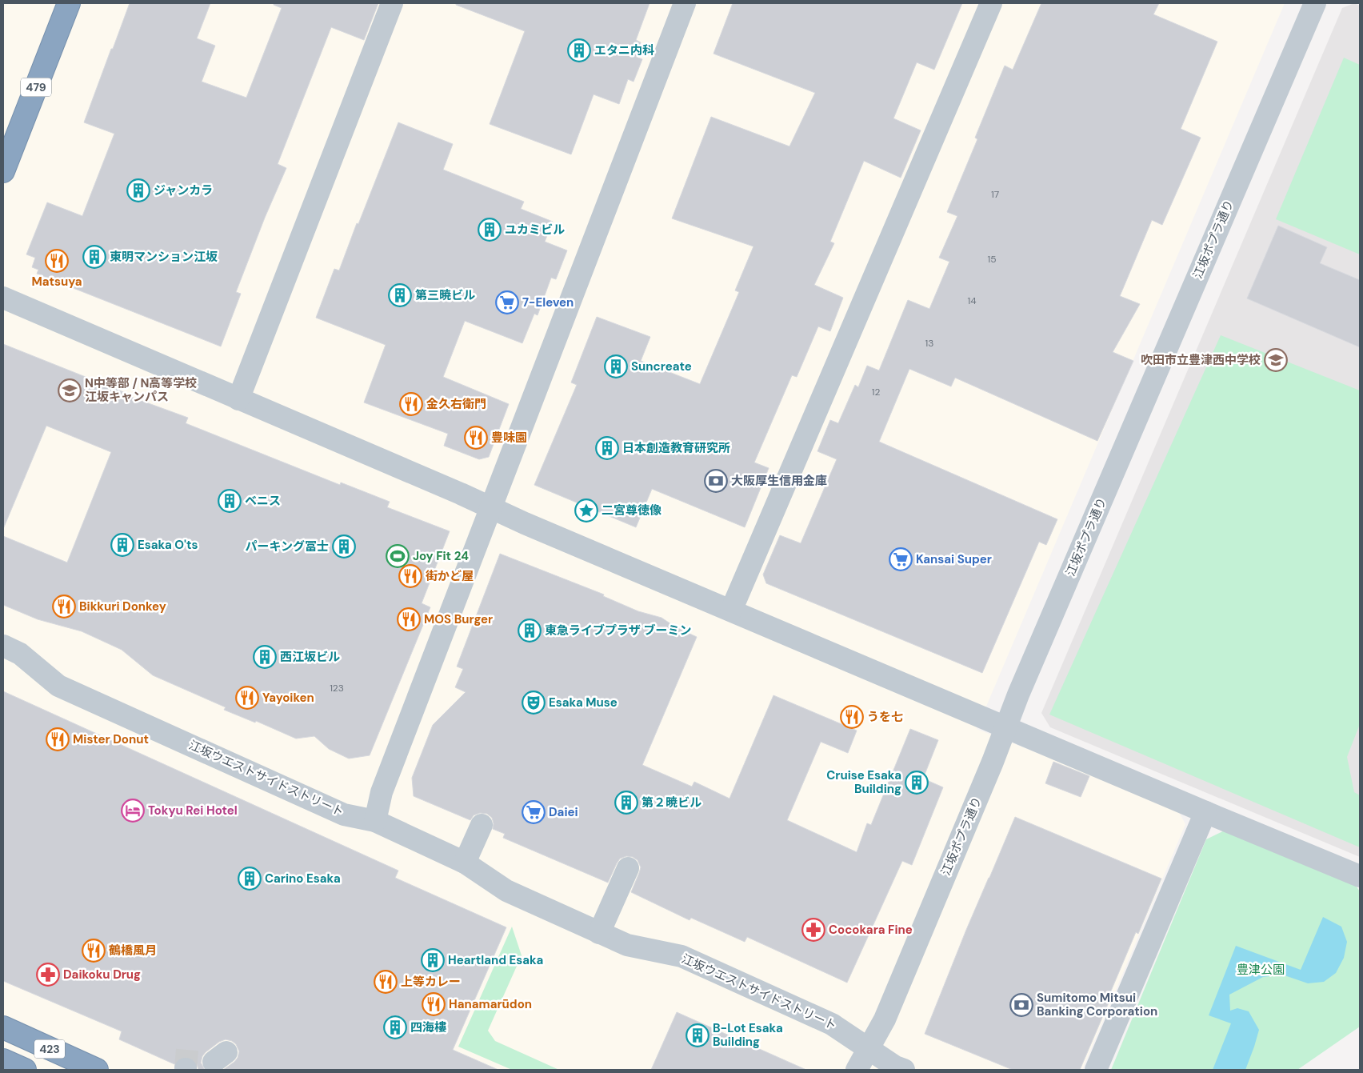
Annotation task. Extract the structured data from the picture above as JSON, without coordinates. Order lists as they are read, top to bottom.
{
  "streets": {
    "highway": ["479", "423"],
    "street": ["江坂ポプラ通り", "江坂ウエストサイドストリート"]
  },
  "crossings": [
    ["江坂ポプラ通り", "江坂ウエストサイドストリート"]
  ],
  "parks": ["豊津公園"],
  "places": {
    "building": [
      "エタニ内科",
      "ジャンカラ",
      "ユカミビル",
      "東明マンション江坂",
      "第三暁ビル",
      "Suncreate",
      "日本創造教育研究所",
      "ベニス",
      "Esaka O'ts",
      "パーキング冨士",
      "東急ライブプラザ ブーミン",
      "西江坂ビル",
      "Cruise Esaka Building",
      "第２暁ビル",
      "Carino Esaka",
      "Heartland Esaka",
      "四海樓",
      "B-Lot Esaka Building"
    ],
    "restaurant": [
      "Matsuya",
      "金久右衛門",
      "豊味園",
      "街かど屋",
      "Bikkuri Donkey",
      "MOS Burger",
      "Yayoiken",
      "うを七",
      "Mister Donut",
      "鶴橋風月",
      "上等カレー",
      "Hanamarūdon"
    ],
    "supermarket": ["7-Eleven", "Kansai Super", "Daiei"],
    "school or university": ["吹田市立豊津西中学校", "N中等部 / N高等学校 江坂キャンパス"],
    "bank": ["大阪厚生信用金庫", "Sumitomo Mitsui Banking Corporation"],
    "place": ["二宮尊徳像"],
    "sports": ["Joy Fit 24"],
    "theatre": ["Esaka Muse"],
    "hotel": ["Tokyu Rei Hotel"],
    "pharmacy": ["Cocokara Fine", "Daikoku Drug"]
  },
  "house_numbers": [
    "17",
    "15",
    "14",
    "13",
    "12",
    "123"
  ]
}
